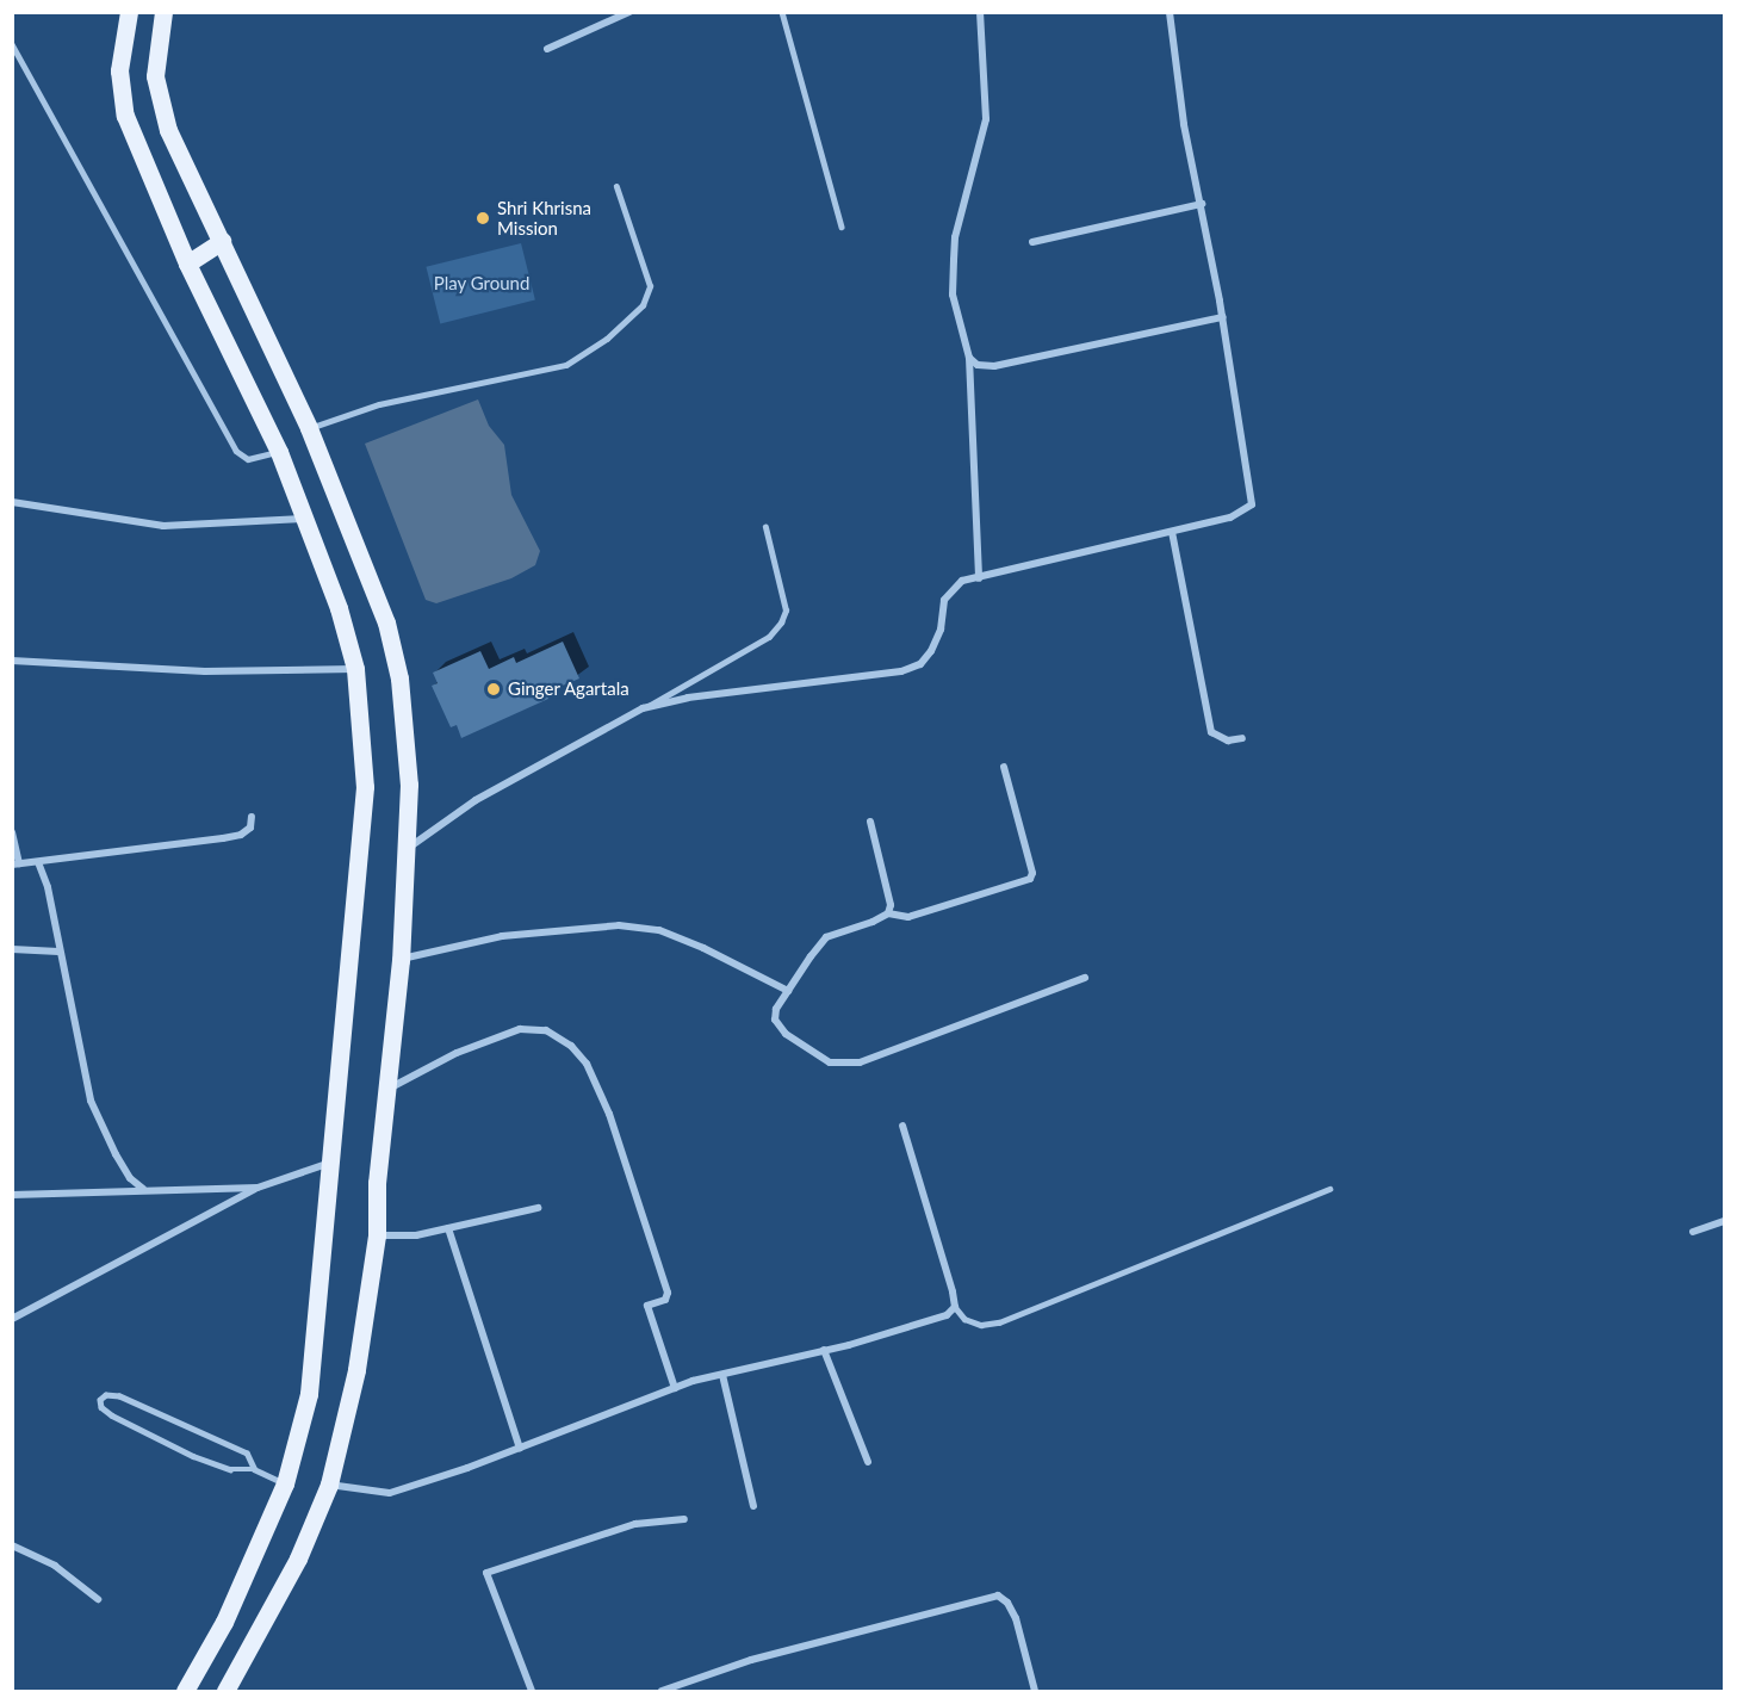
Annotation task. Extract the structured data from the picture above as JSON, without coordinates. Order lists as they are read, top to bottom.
{
  "parks": ["Play Ground"],
  "places": ["Shri Khrisna Mission", "Ginger Agartala"]
}
